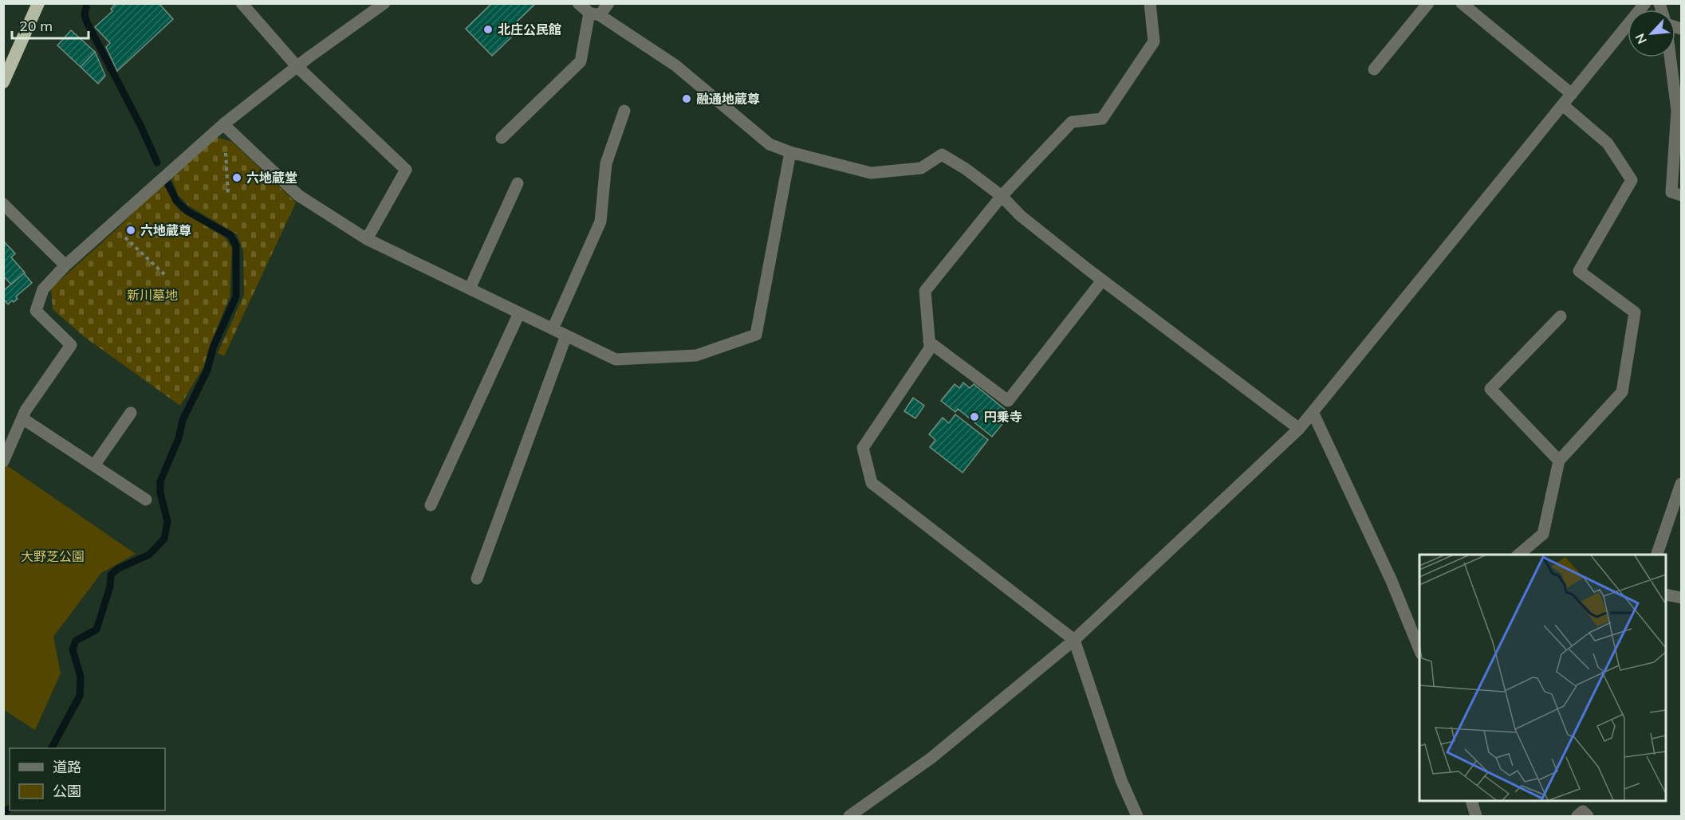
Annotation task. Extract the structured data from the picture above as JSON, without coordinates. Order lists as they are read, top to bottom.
{
  "parks": ["新川墓地", "大野芝公園"],
  "places": [
    "北庄公民館",
    "融通地蔵尊",
    "六地蔵堂",
    "六地蔵尊",
    "円乗寺"
  ],
  "legend": ["道路", "公園"],
  "scale_bar": "20 m",
  "north": "bottom left"
}
